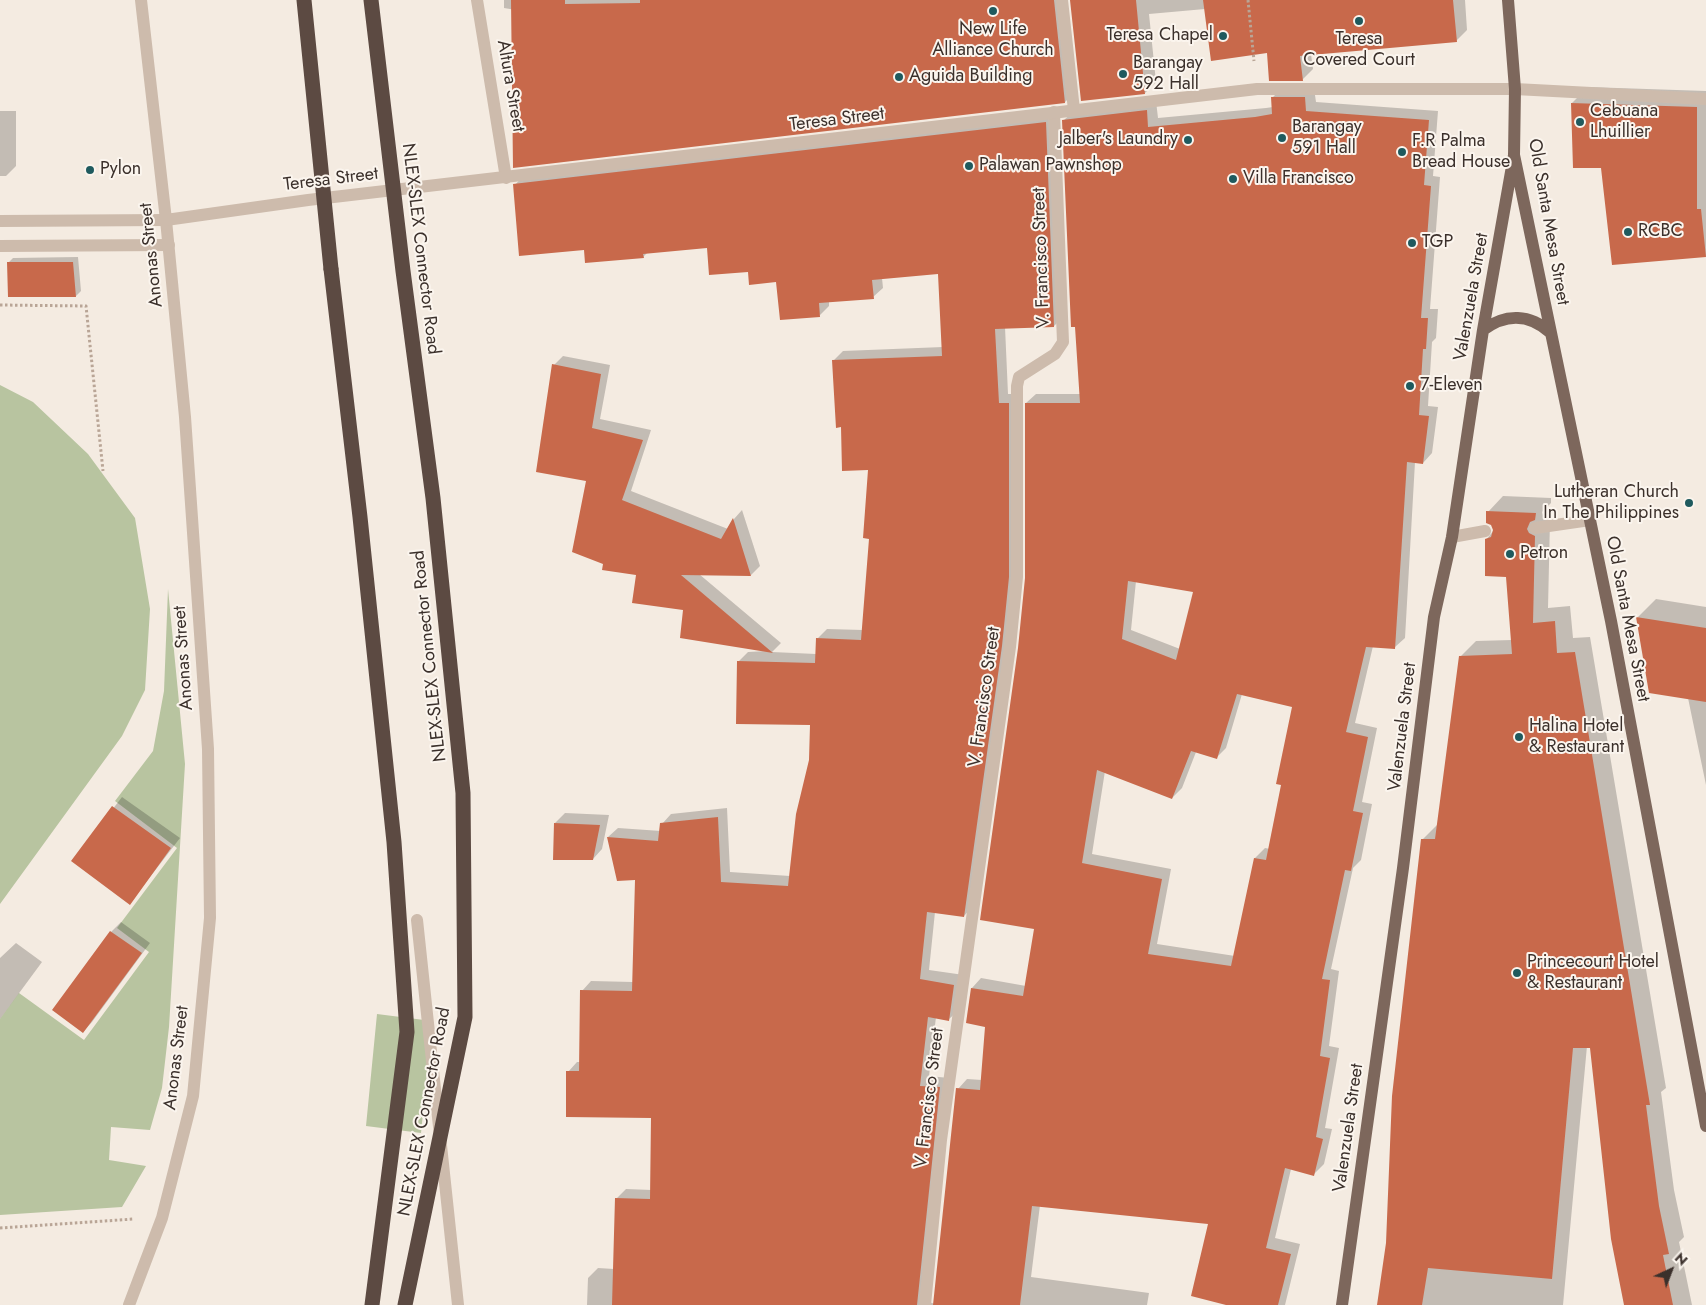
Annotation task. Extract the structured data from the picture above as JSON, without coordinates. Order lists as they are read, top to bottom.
{
  "streets": {
    "highway": ["NLEX-SLEX Connector Road"],
    "main road": ["Old Santa Mesa Street", "Valenzuela Street"],
    "street": [
      "Altura Street",
      "Teresa Street",
      "Anonas Street",
      "V. Francisco Street"
    ]
  },
  "crossings": [
    ["Altura Street", "Teresa Street"],
    ["Teresa Street", "Old Santa Mesa Street"],
    ["Teresa Street", "Anonas Street"],
    ["Teresa Street", "V. Francisco Street"],
    ["Old Santa Mesa Street", "Valenzuela Street"]
  ],
  "places": [
    "New Life Alliance Church",
    "Teresa Covered Court",
    "Teresa Chapel",
    "Barangay 592 Hall",
    "Aguida Building",
    "Cebuana Lhuillier",
    "Barangay 591 Hall",
    "Jalber's Laundry",
    "F.R Palma Bread House",
    "Palawan Pawnshop",
    "Pylon",
    "Villa Francisco",
    "RCBC",
    "TGP",
    "7-Eleven",
    "Lutheran Church In The Philippines",
    "Petron",
    "Halina Hotel & Restaurant",
    "Princecourt Hotel & Restaurant"
  ],
  "north": "top right"
}
